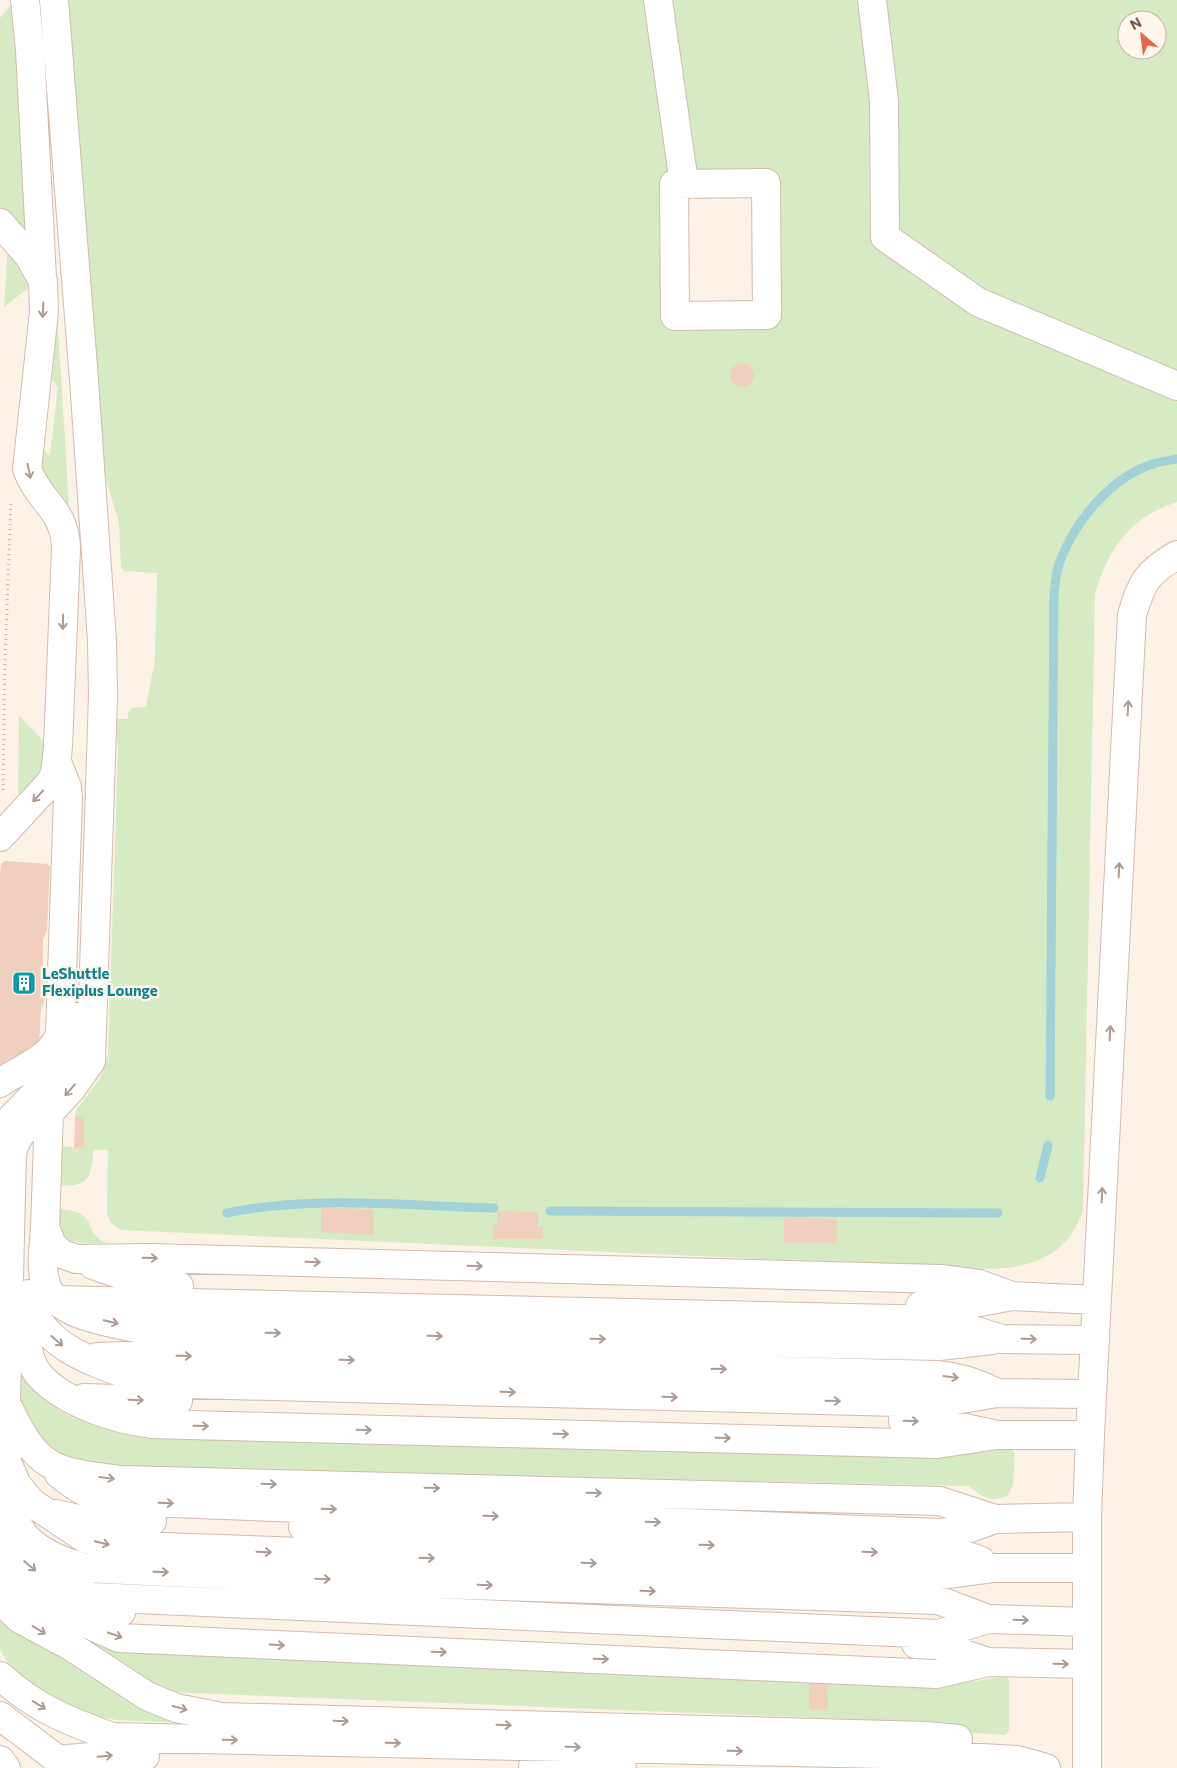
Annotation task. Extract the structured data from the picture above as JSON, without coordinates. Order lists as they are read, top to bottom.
{
  "places": {
    "building": ["LeShuttle Flexiplus Lounge"]
  },
  "north": "top left"
}
